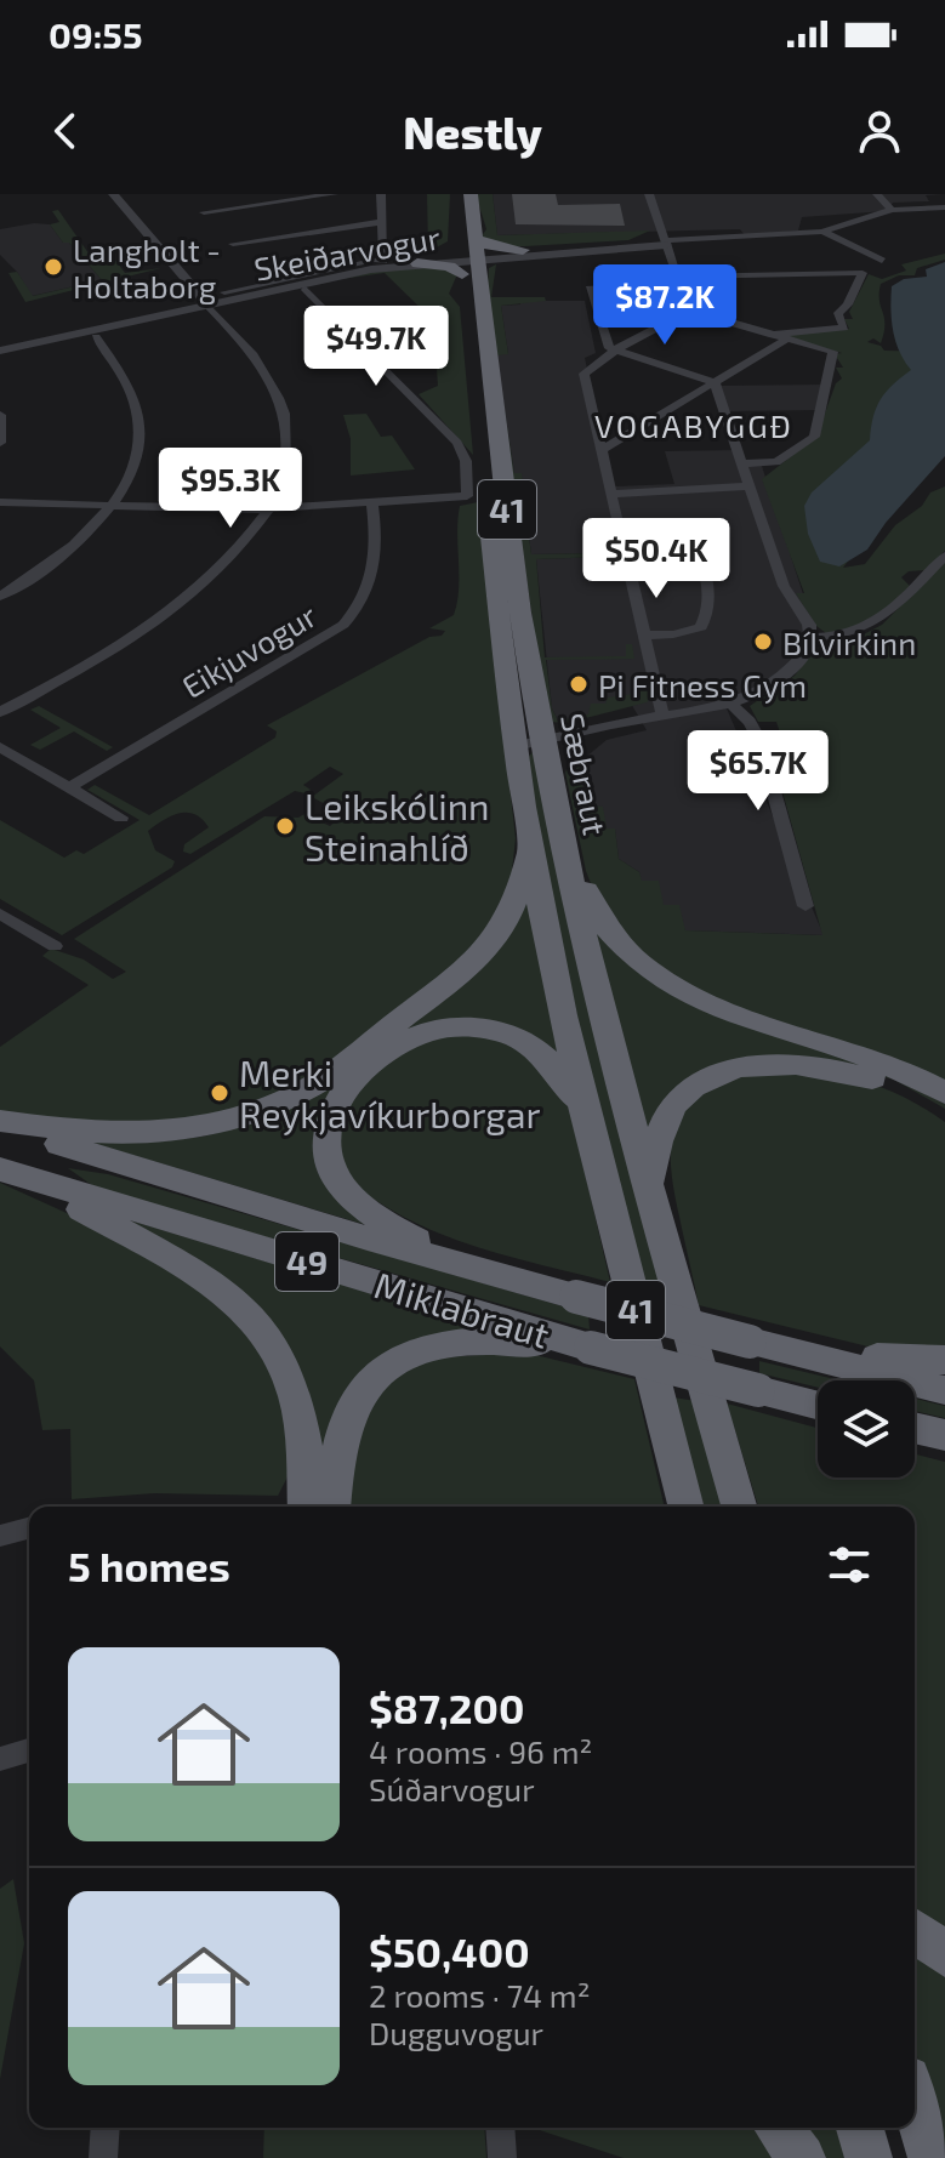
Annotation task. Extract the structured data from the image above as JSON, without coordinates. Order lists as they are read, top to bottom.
{
  "streets": {
    "highway": [
      "41",
      "Sæbraut",
      "49",
      "Miklabraut"
    ],
    "street": ["Skeiðarvogur", "Eikjuvogur"]
  },
  "crossings": [
    ["41", "Sæbraut"],
    ["49", "Miklabraut"]
  ],
  "districts": ["VOGABYGGÐ"],
  "places": [
    "Langholt - Holtaborg",
    "Bílvirkinn",
    "Pi Fitness Gym",
    "Leikskólinn Steinahlíð",
    "Merki Reykjavíkurborgar"
  ],
  "page": {
    "status": "09:55",
    "header": "Nestly",
    "price": [
      "$87.2K",
      "$49.7K",
      "$95.3K",
      "$50.4K",
      "$65.7K"
    ],
    "heading": "5 homes",
    "list": [
      {
        "name": "$87,200",
        "note": "4 rooms · 96 m² · Súðarvogur"
      },
      {
        "name": "$50,400",
        "note": "2 rooms · 74 m² · Dugguvogur"
      }
    ]
  }
}
